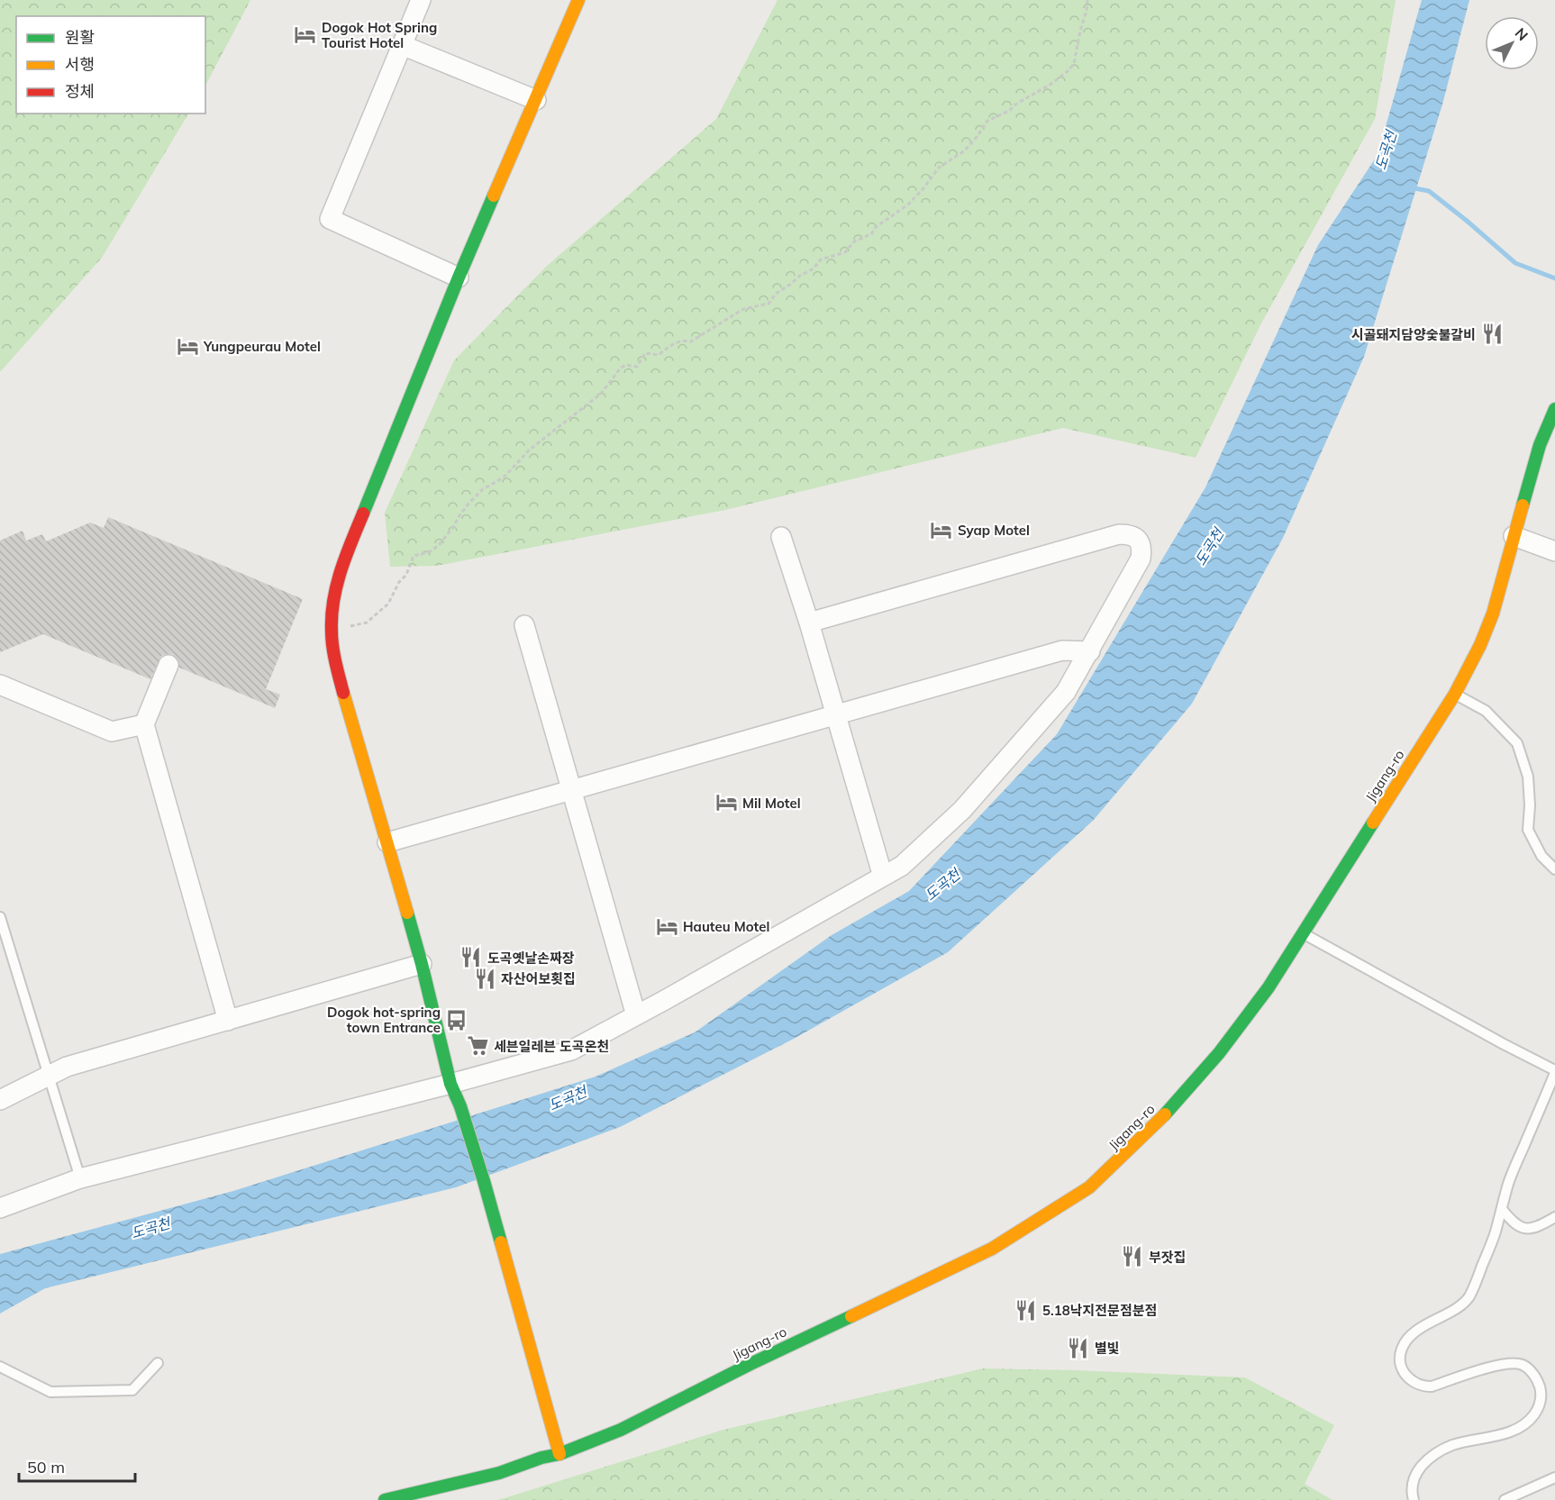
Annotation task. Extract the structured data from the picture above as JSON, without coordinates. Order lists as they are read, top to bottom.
{
  "streets": {
    "main road": ["Jigang-ro"]
  },
  "water": ["도곡천"],
  "places": {
    "hotel": [
      "Dogok Hot Spring Tourist Hotel",
      "Yungpeurau Motel",
      "Syap Motel",
      "Mil Motel",
      "Hauteu Motel"
    ],
    "restaurant": [
      "시골돼지담양숯불갈비",
      "도곡옛날손짜장",
      "자산어보횟집",
      "부잣집",
      "5.18낙지전문점분점",
      "별빛"
    ],
    "bus stop": ["Dogok hot-spring town Entrance"],
    "supermarket": ["세븐일레븐 도곡온천"]
  },
  "legend": ["원활", "서행", "정체"],
  "scale_bar": "50 m",
  "north": "top right"
}
